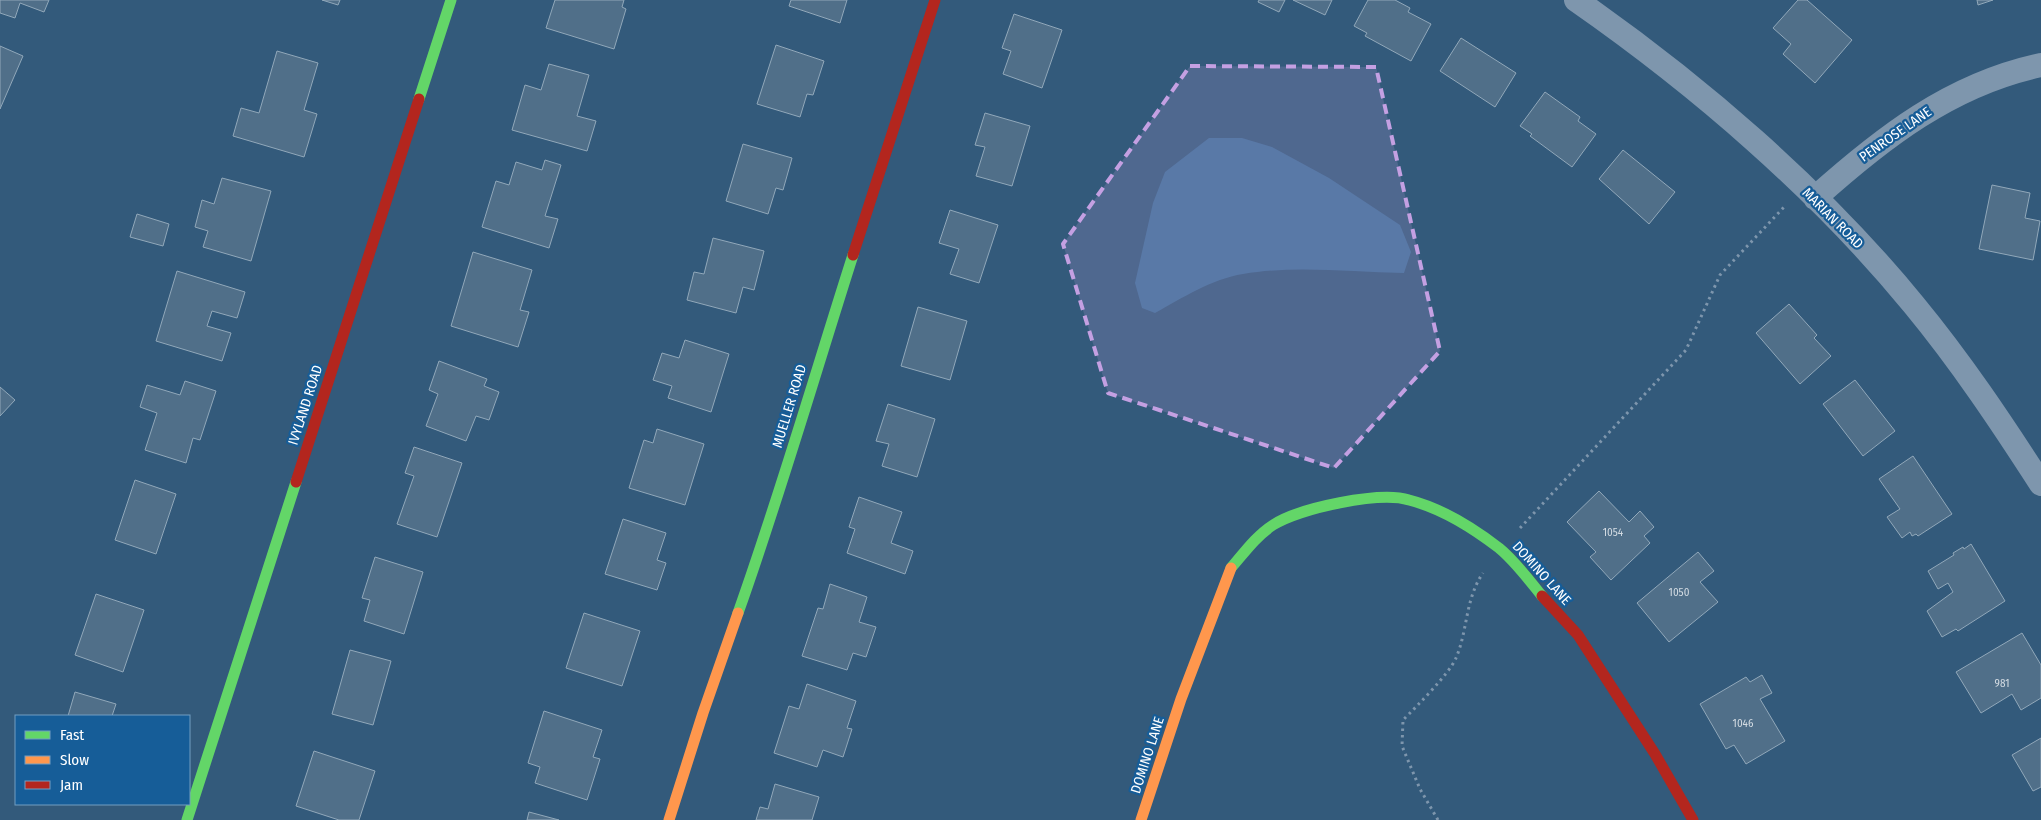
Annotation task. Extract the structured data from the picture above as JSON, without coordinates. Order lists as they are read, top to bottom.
{
  "streets": {
    "street": [
      "PENROSE LANE",
      "MARIAN ROAD",
      "IVYLAND ROAD",
      "MUELLER ROAD",
      "DOMINO LANE"
    ]
  },
  "crossings": [
    ["PENROSE LANE", "MARIAN ROAD"]
  ],
  "house_numbers": [
    "1054",
    "1050",
    "981",
    "1046"
  ],
  "legend": ["Fast", "Slow", "Jam"]
}
